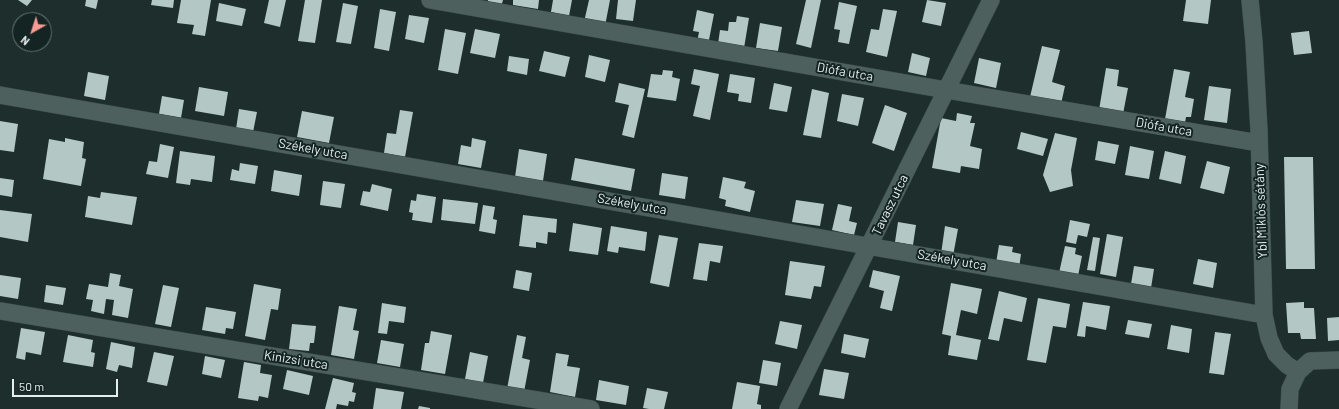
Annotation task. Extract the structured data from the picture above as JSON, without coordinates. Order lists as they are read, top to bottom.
{
  "streets": {
    "street": [
      "Diófa utca",
      "Székely utca",
      "Tavasz utca",
      "Ybl Miklós sétány",
      "Kinizsi utca"
    ]
  },
  "crossings": [
    ["Diófa utca", "Tavasz utca"],
    ["Diófa utca", "Ybl Miklós sétány"],
    ["Székely utca", "Tavasz utca"],
    ["Székely utca", "Ybl Miklós sétány"]
  ],
  "scale_bar": "50 m",
  "north": "bottom left"
}
